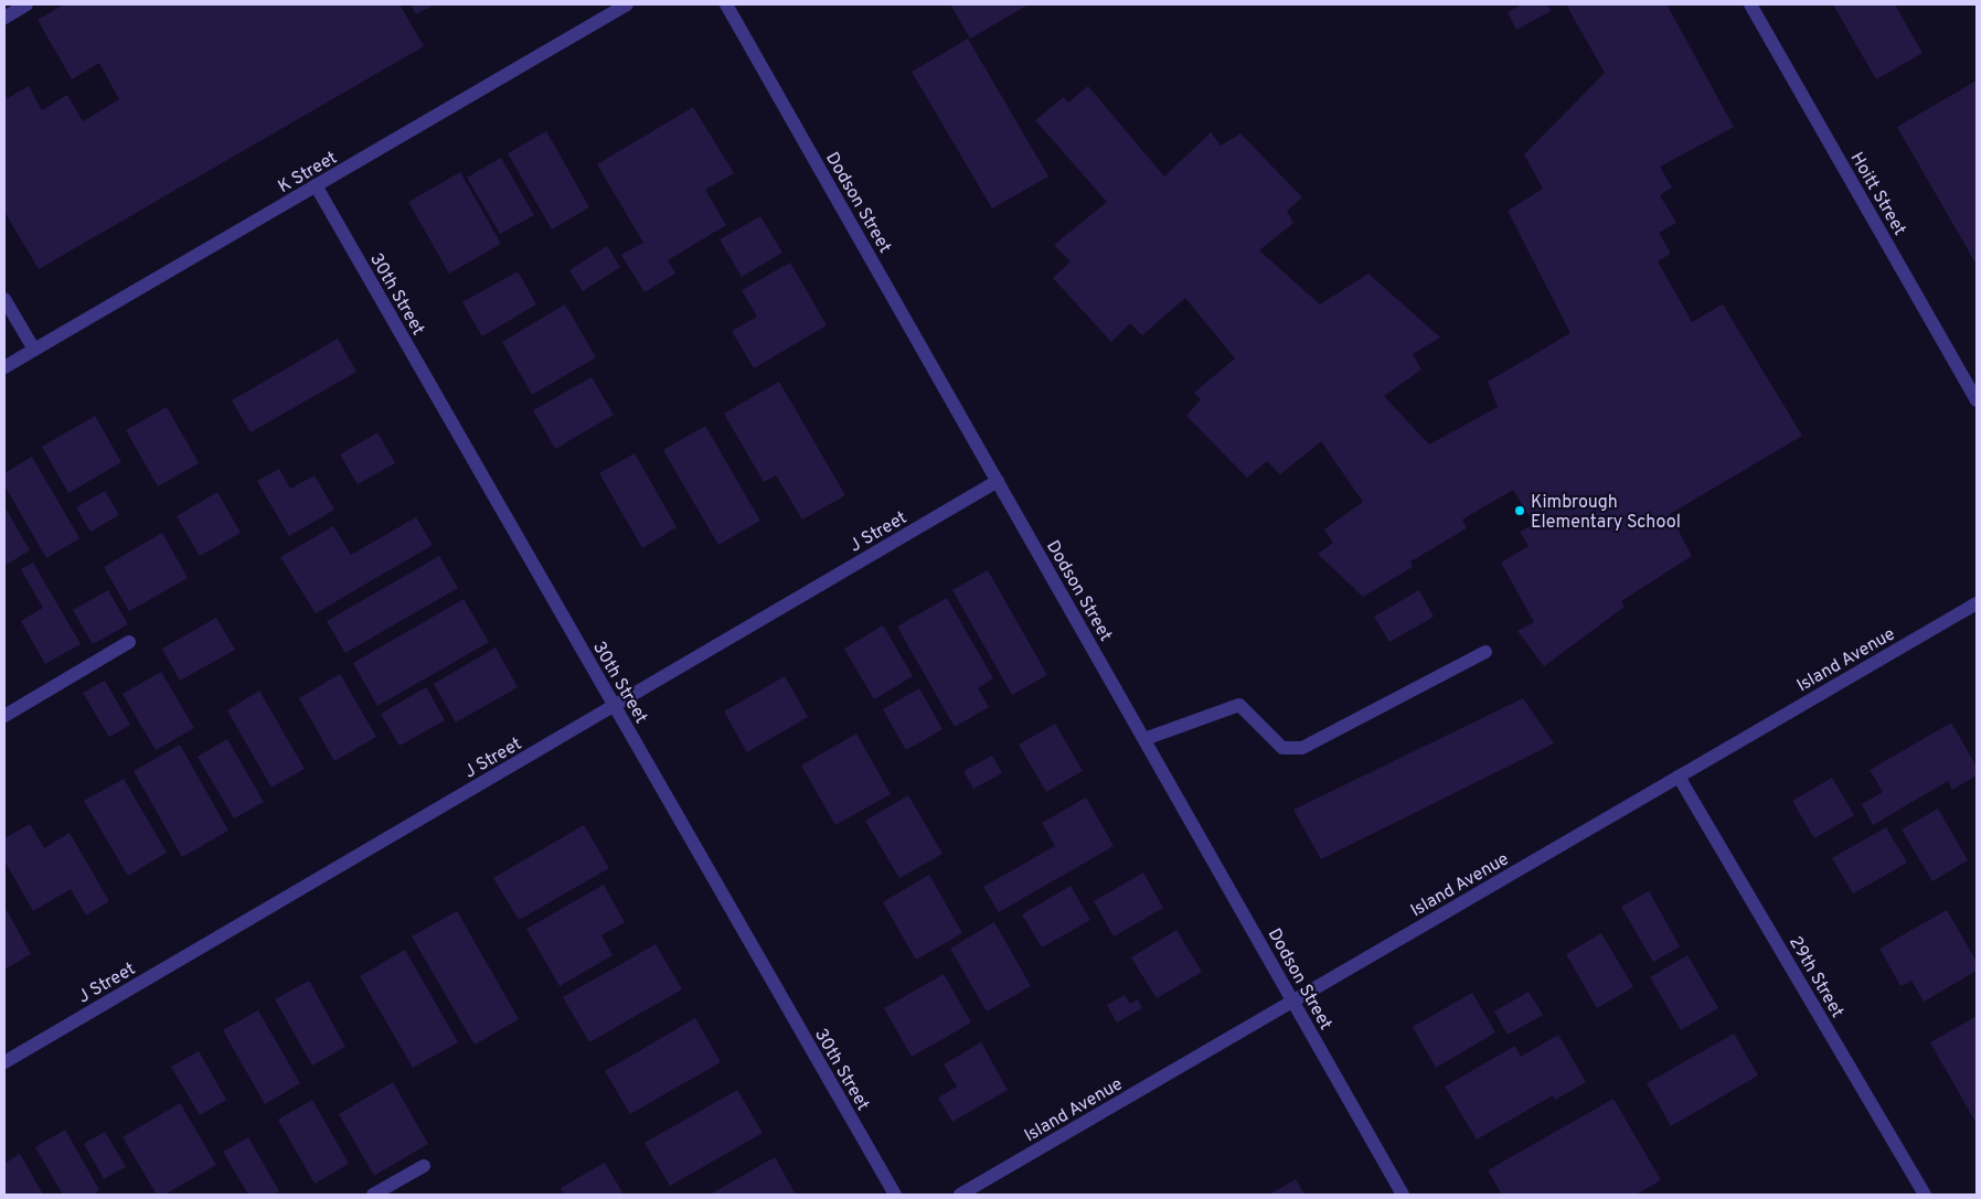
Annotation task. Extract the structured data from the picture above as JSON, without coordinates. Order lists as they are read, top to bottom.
{
  "streets": {
    "street": [
      "K Street",
      "Hoitt Street",
      "Dodson Street",
      "30th Street",
      "J Street",
      "Island Avenue",
      "29th Street"
    ]
  },
  "crossings": [
    ["K Street", "30th Street"],
    ["Dodson Street", "J Street"],
    ["Dodson Street", "Island Avenue"],
    ["30th Street", "J Street"],
    ["Island Avenue", "29th Street"]
  ],
  "places": ["Kimbrough Elementary School"]
}
